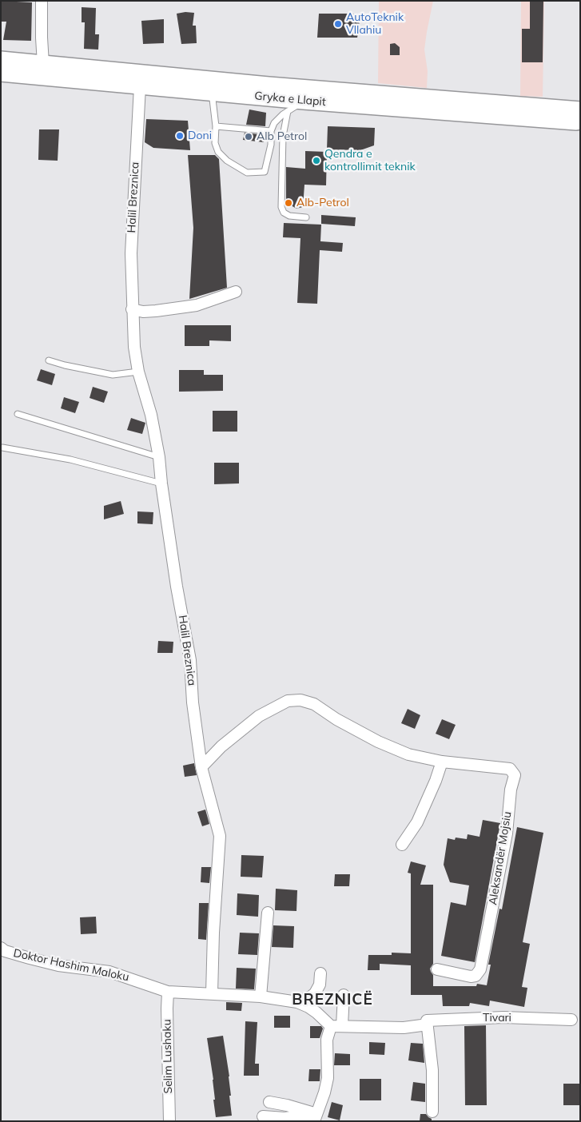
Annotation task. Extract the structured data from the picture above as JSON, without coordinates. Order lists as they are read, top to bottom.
{
  "streets": {
    "main road": ["Gryka e Llapit"],
    "street": [
      "Halil Breznica",
      "Aleksandër Mojsiu",
      "Doktor Hashim Maloku",
      "Tivari",
      "Selim Lushaku"
    ]
  },
  "crossings": [
    ["Gryka e Llapit", "Halil Breznica"],
    ["Halil Breznica", "Aleksandër Mojsiu"],
    ["Halil Breznica", "Doktor Hashim Maloku"],
    ["Doktor Hashim Maloku", "Selim Lushaku"]
  ],
  "districts": ["BREZNICË"],
  "places": [
    "AutoTeknik Vllahiu",
    "Doni",
    "Alb Petrol",
    "Qendra e kontrollimit teknik",
    "Alb-Petrol"
  ]
}
